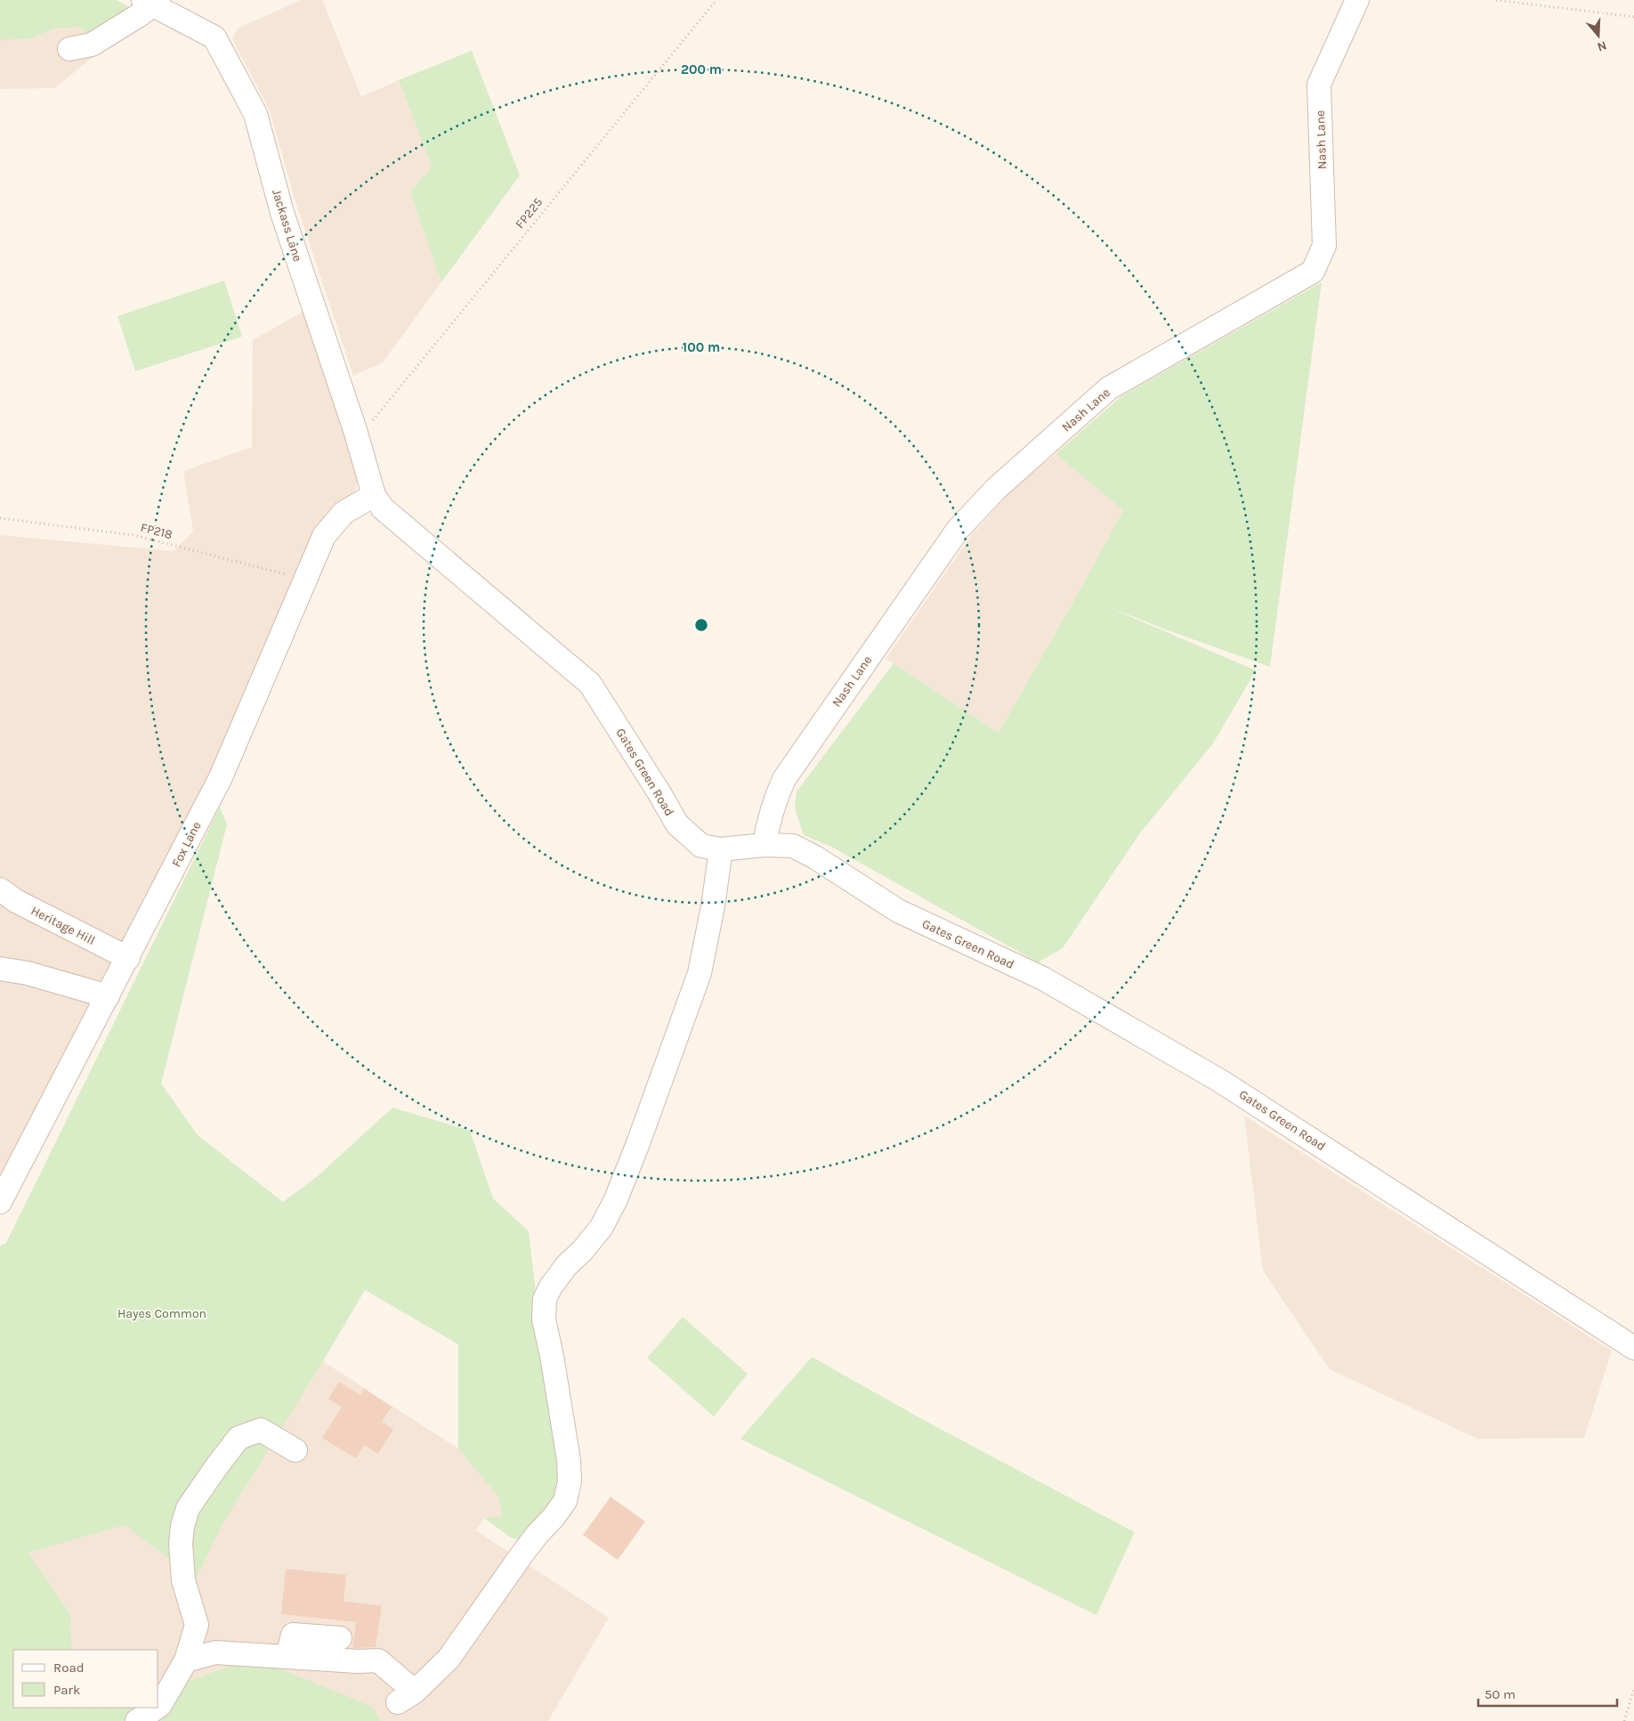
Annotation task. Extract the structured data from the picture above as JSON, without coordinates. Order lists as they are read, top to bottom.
{
  "streets": {
    "street": [
      "Nash Lane",
      "Jackass Lane",
      "Gates Green Road",
      "Fox Lane",
      "Heritage Hill"
    ],
    "path": ["FP225", "FP218"]
  },
  "crossings": [
    ["Nash Lane", "Gates Green Road"],
    ["FP225", "Jackass Lane"],
    ["Jackass Lane", "Gates Green Road"],
    ["Jackass Lane", "Fox Lane"],
    ["FP218", "Fox Lane"],
    ["Gates Green Road", "Fox Lane"],
    ["Fox Lane", "Heritage Hill"]
  ],
  "parks": ["Hayes Common"],
  "legend": ["Road", "Park"],
  "scale_bar": "50 m",
  "north": "bottom",
  "rings": ["200 m", "100 m"]
}
